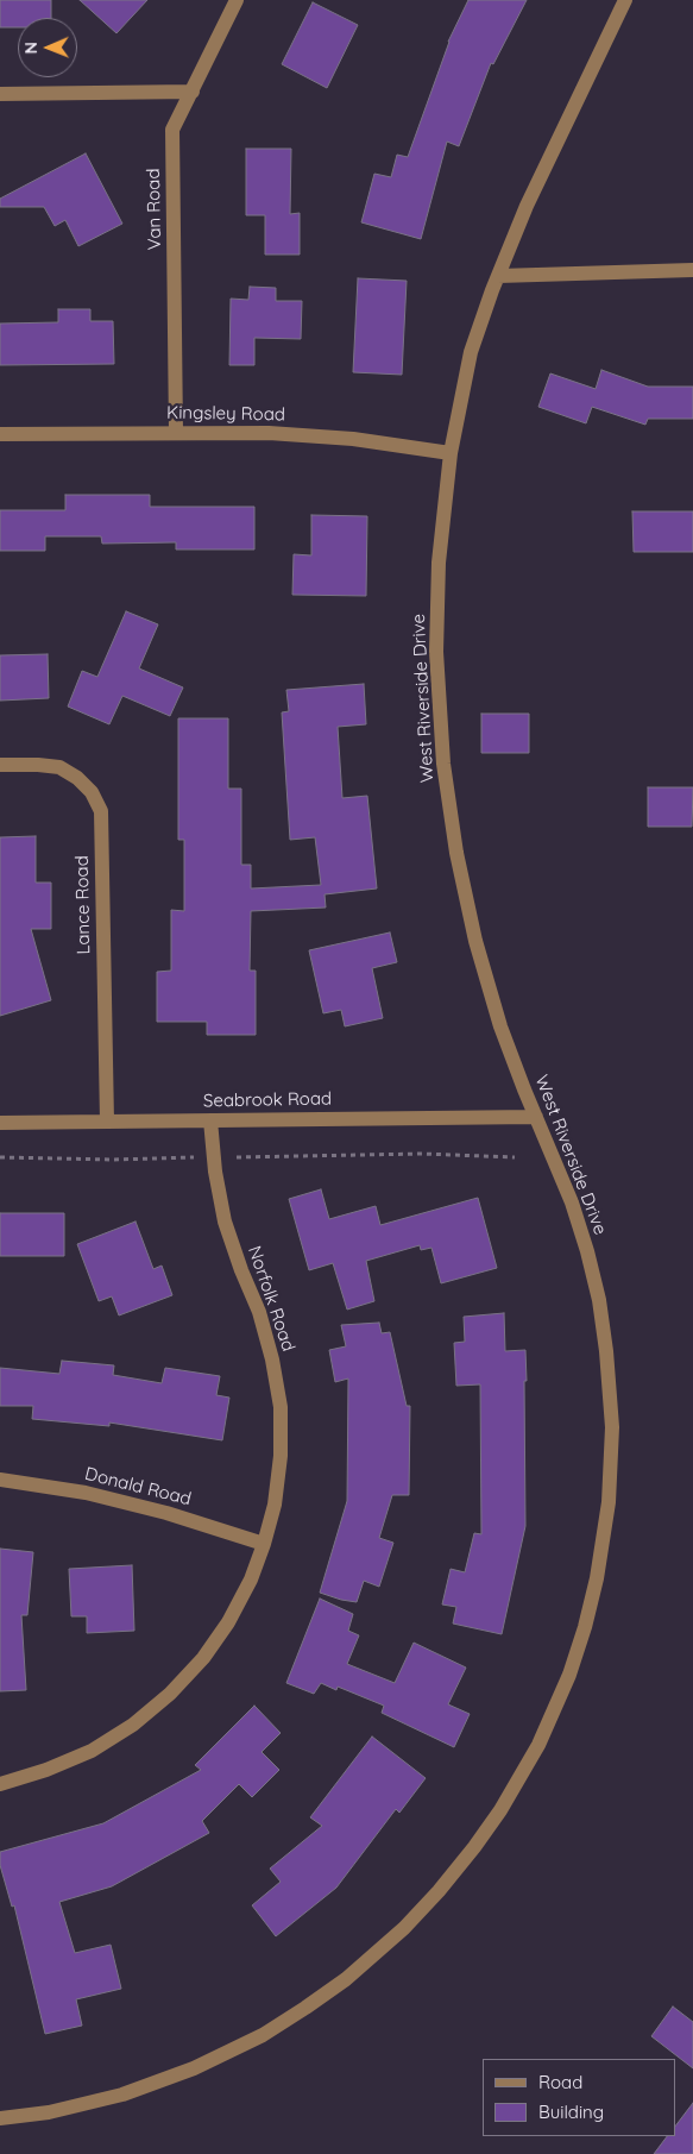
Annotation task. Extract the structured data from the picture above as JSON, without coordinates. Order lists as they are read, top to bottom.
{
  "streets": {
    "street": [
      "Van Road",
      "Kingsley Road",
      "West Riverside Drive",
      "Lance Road",
      "Seabrook Road",
      "Norfolk Road",
      "Donald Road"
    ]
  },
  "crossings": [
    ["Van Road", "Kingsley Road"],
    ["Kingsley Road", "West Riverside Drive"],
    ["West Riverside Drive", "Seabrook Road"],
    ["Lance Road", "Seabrook Road"],
    ["Seabrook Road", "Norfolk Road"],
    ["Norfolk Road", "Donald Road"]
  ],
  "legend": ["Road", "Building"],
  "north": "left"
}
